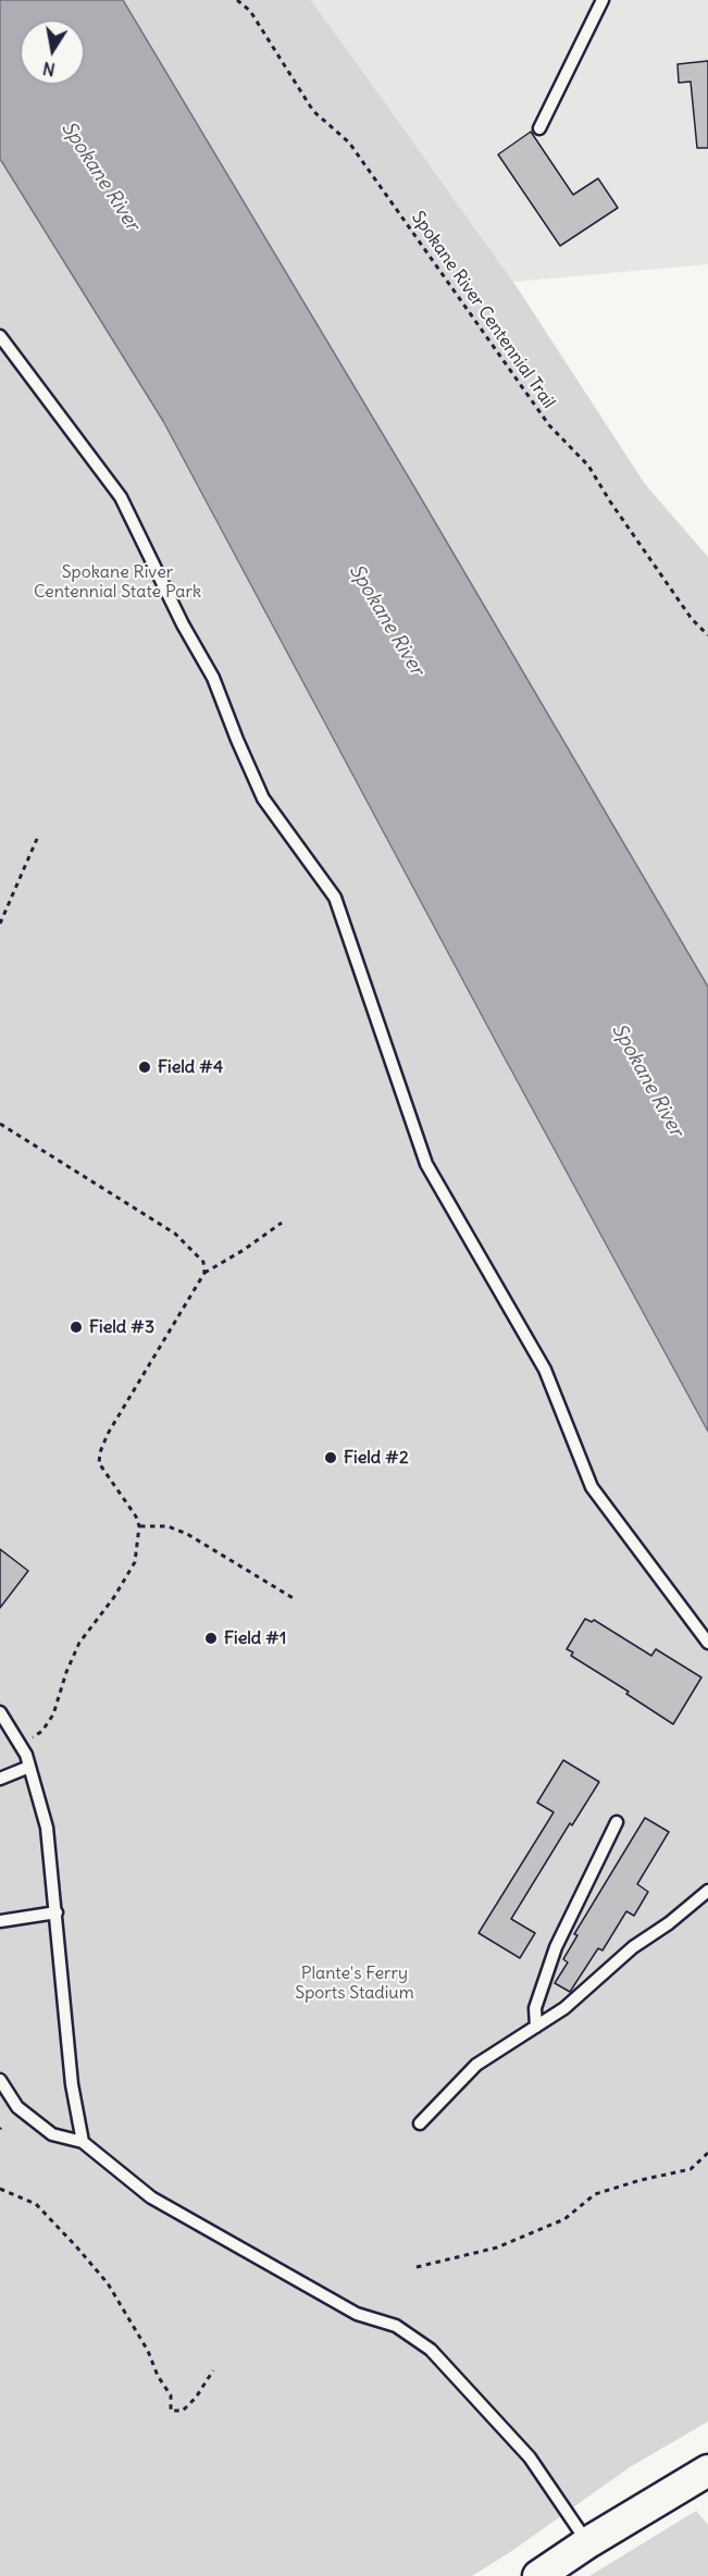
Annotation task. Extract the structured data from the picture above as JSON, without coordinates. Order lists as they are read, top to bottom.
{
  "streets": {
    "path": ["Spokane River Centennial Trail"]
  },
  "water": ["Spokane River"],
  "parks": ["Spokane River Centennial State Park", "Plante's Ferry Sports Stadium"],
  "places": [
    "Field #4",
    "Field #3",
    "Field #2",
    "Field #1"
  ],
  "north": "bottom"
}
